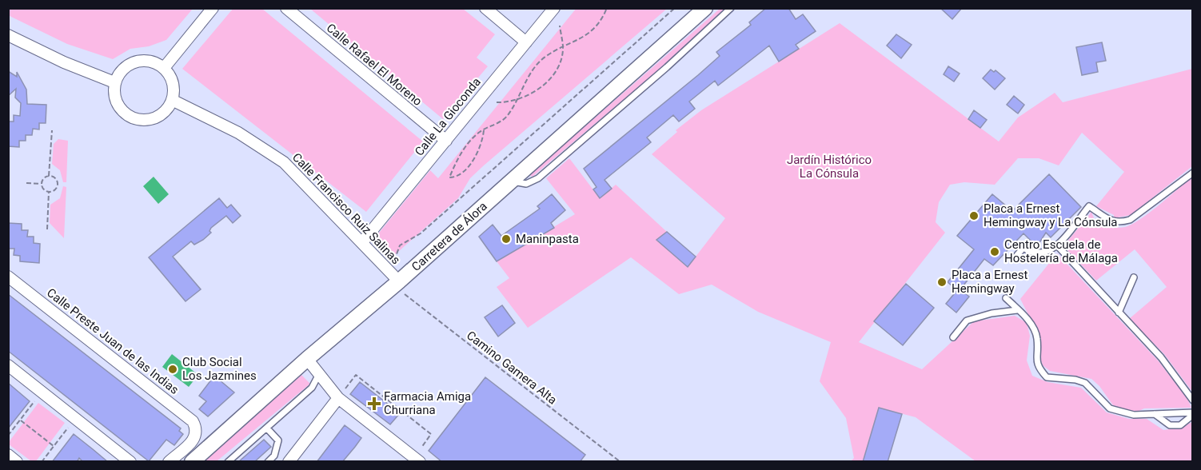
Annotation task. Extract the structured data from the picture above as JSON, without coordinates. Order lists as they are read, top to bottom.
{
  "streets": {
    "main road": ["Carretera de Álora"],
    "street": [
      "Calle Rafael El Moreno",
      "Calle La Gioconda",
      "Calle Francisco Ruiz Salinas",
      "Calle Preste Juan de las Indias"
    ],
    "path": ["Camino Gamera Alta"]
  },
  "crossings": [
    ["Calle Rafael El Moreno", "Calle La Gioconda"],
    ["Calle La Gioconda", "Calle Francisco Ruiz Salinas"],
    ["Calle Francisco Ruiz Salinas", "Carretera de Álora"],
    ["Calle Francisco Ruiz Salinas", "Camino Gamera Alta"],
    ["Carretera de Álora", "Camino Gamera Alta"]
  ],
  "parks": ["Jardín Histórico La Cónsula"],
  "places": {
    "other": [
      "Placa a Ernest Hemingway y La Cónsula",
      "Maninpasta",
      "Centro Escuela de Hostelería de Málaga",
      "Placa a Ernest Hemingway",
      "Club Social Los Jazmines"
    ],
    "health": ["Farmacia Amiga Churriana"]
  }
}
